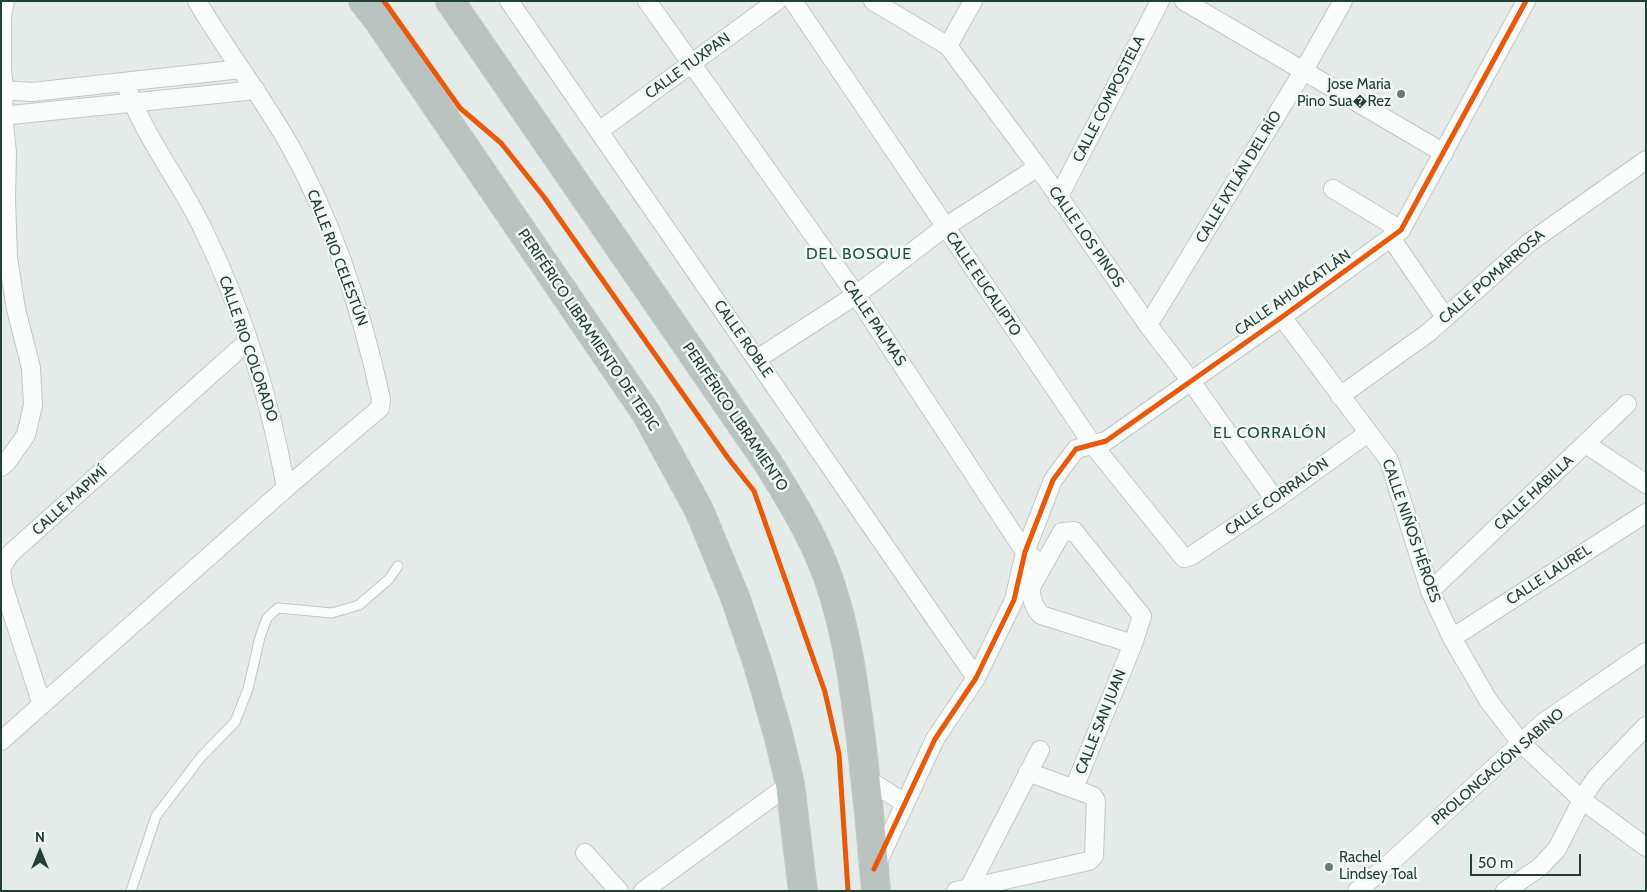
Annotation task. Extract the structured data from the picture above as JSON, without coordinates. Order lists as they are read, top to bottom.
{
  "streets": {
    "highway": ["PERIFÉRICO LIBRAMIENTO DE TEPIC", "PERIFÉRICO LIBRAMIENTO"],
    "street": [
      "CALLE TUXPAN",
      "CALLE COMPOSTELA",
      "CALLE IXTLÁN DEL RÍO",
      "CALLE LOS PINOS",
      "CALLE RIO CELESTÚN",
      "CALLE POMARROSA",
      "CALLE EUCALIPTO",
      "CALLE AHUACATLÁN",
      "CALLE PALMAS",
      "CALLE ROBLE",
      "CALLE RIO COLORADO",
      "CALLE HABILLA",
      "CALLE CORRALÓN",
      "CALLE MAPIMÍ",
      "CALLE NIÑOS HÉROES",
      "CALLE LAUREL",
      "CALLE SAN JUAN",
      "PROLONGACIÓN SABINO"
    ]
  },
  "crossings": [
    ["CALLE TUXPAN", "CALLE PALMAS"],
    ["CALLE TUXPAN", "CALLE ROBLE"],
    ["CALLE COMPOSTELA", "CALLE LOS PINOS"],
    ["CALLE IXTLÁN DEL RÍO", "CALLE LOS PINOS"],
    ["CALLE LOS PINOS", "CALLE AHUACATLÁN"],
    ["CALLE LOS PINOS", "CALLE CORRALÓN"],
    ["CALLE RIO CELESTÚN", "CALLE RIO COLORADO"],
    ["CALLE POMARROSA", "CALLE NIÑOS HÉROES"],
    ["CALLE EUCALIPTO", "CALLE AHUACATLÁN"],
    ["CALLE EUCALIPTO", "CALLE CORRALÓN"],
    ["CALLE AHUACATLÁN", "CALLE PALMAS"],
    ["CALLE AHUACATLÁN", "CALLE ROBLE"],
    ["CALLE AHUACATLÁN", "PERIFÉRICO LIBRAMIENTO"],
    ["CALLE AHUACATLÁN", "CALLE NIÑOS HÉROES"],
    ["CALLE RIO COLORADO", "CALLE MAPIMÍ"],
    ["CALLE HABILLA", "CALLE NIÑOS HÉROES"],
    ["CALLE CORRALÓN", "CALLE NIÑOS HÉROES"],
    ["CALLE NIÑOS HÉROES", "CALLE LAUREL"],
    ["CALLE NIÑOS HÉROES", "PROLONGACIÓN SABINO"]
  ],
  "districts": ["DEL BOSQUE", "EL CORRALÓN"],
  "places": ["Jose Maria Pino Sua�Rez", "Rachel Lindsey Toal"],
  "scale_bar": "50 m",
  "north": "top"
}
